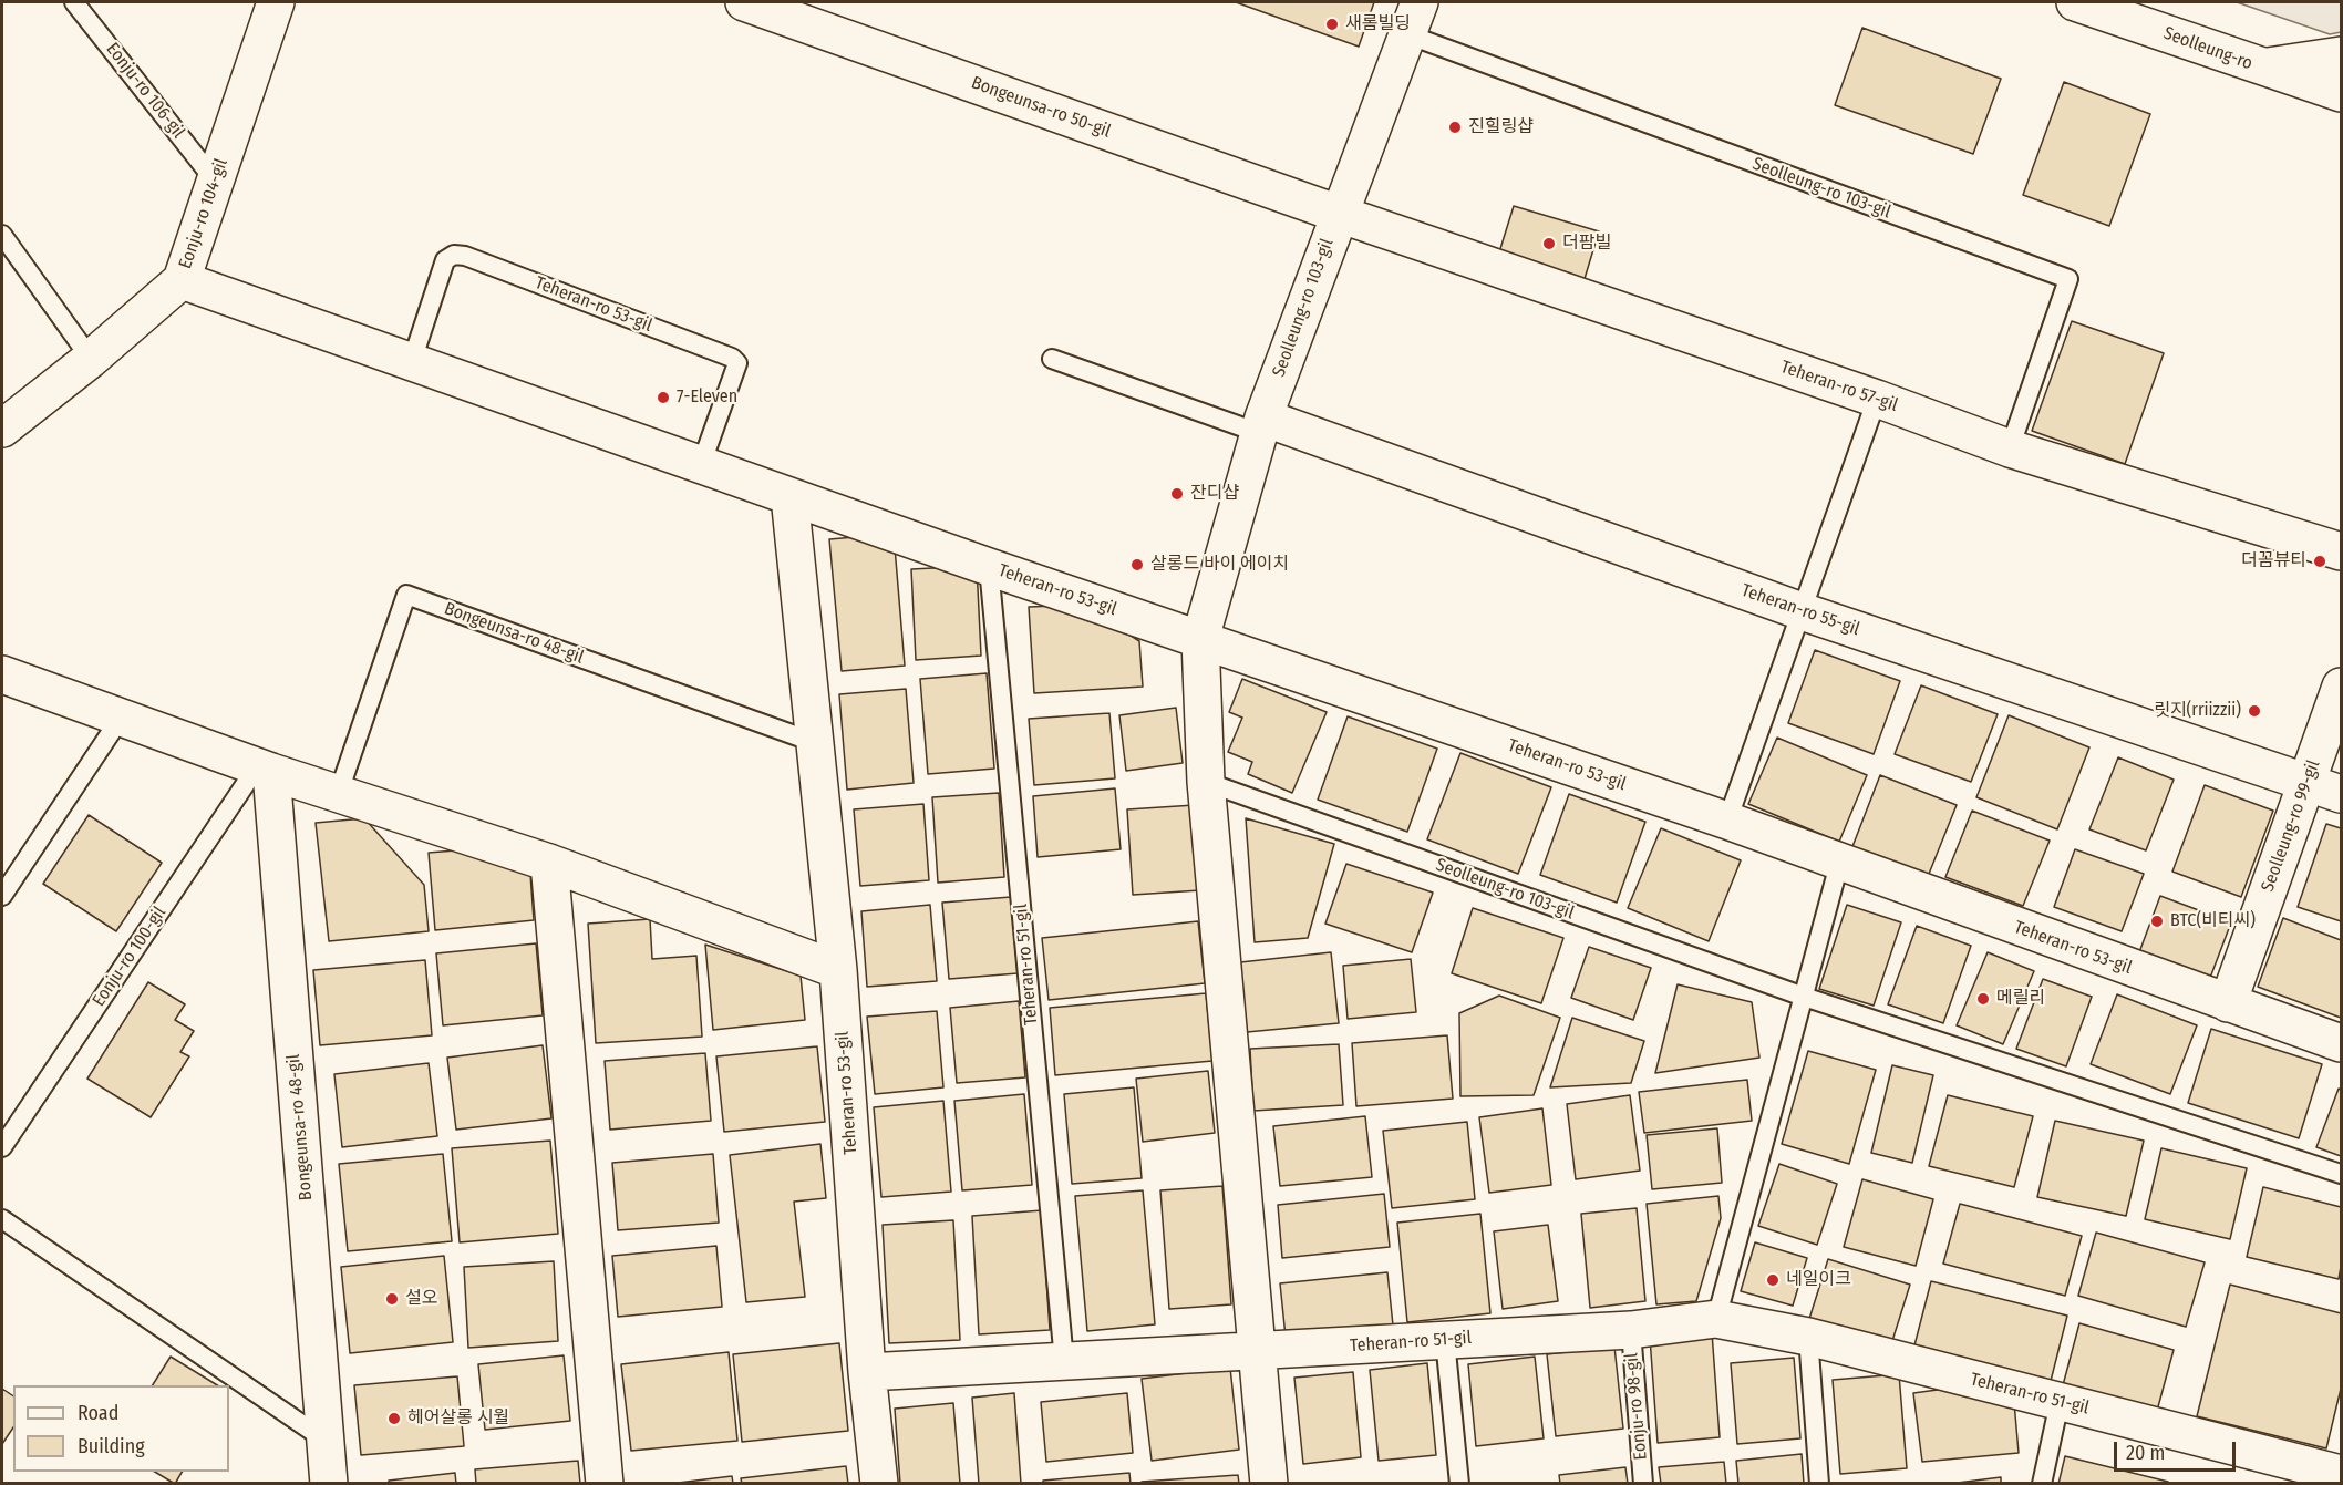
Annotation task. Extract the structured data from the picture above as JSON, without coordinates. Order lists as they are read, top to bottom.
{
  "streets": {
    "street": [
      "Seolleung-ro",
      "Bongeunsa-ro 50-gil",
      "Seolleung-ro 103-gil",
      "Eonju-ro 104-gil",
      "Teheran-ro 53-gil",
      "Teheran-ro 57-gil",
      "Teheran-ro 55-gil",
      "Bongeunsa-ro 48-gil",
      "Seolleung-ro 99-gil",
      "Teheran-ro 51-gil"
    ],
    "lane": ["Eonju-ro 106-gil", "Eonju-ro 100-gil", "Eonju-ro 98-gil"]
  },
  "crossings": [
    ["Eonju-ro 106-gil", "Eonju-ro 104-gil"],
    ["Bongeunsa-ro 50-gil", "Seolleung-ro 103-gil"],
    ["Bongeunsa-ro 50-gil", "Teheran-ro 57-gil"],
    ["Seolleung-ro 103-gil", "Teheran-ro 53-gil"],
    ["Seolleung-ro 103-gil", "Teheran-ro 57-gil"],
    ["Seolleung-ro 103-gil", "Teheran-ro 55-gil"],
    ["Seolleung-ro 103-gil", "Teheran-ro 51-gil"],
    ["Eonju-ro 104-gil", "Teheran-ro 53-gil"],
    ["Teheran-ro 53-gil", "Bongeunsa-ro 48-gil"],
    ["Teheran-ro 53-gil", "Seolleung-ro 99-gil"],
    ["Teheran-ro 53-gil", "Teheran-ro 51-gil"],
    ["Teheran-ro 55-gil", "Seolleung-ro 99-gil"],
    ["Bongeunsa-ro 48-gil", "Eonju-ro 100-gil"],
    ["Teheran-ro 51-gil", "Eonju-ro 98-gil"]
  ],
  "places": [
    "새롬빌딩",
    "진힐링샵",
    "더팜빌",
    "7-Eleven",
    "잔디샵",
    "더꼼뷰티",
    "살롱드 바이 에이치",
    "릿지(rriizzii)",
    "BTC(비티씨)",
    "메릴리",
    "네일이크",
    "설오",
    "헤어살롱 시월"
  ],
  "legend": ["Road", "Building"],
  "scale_bar": "20 m"
}
